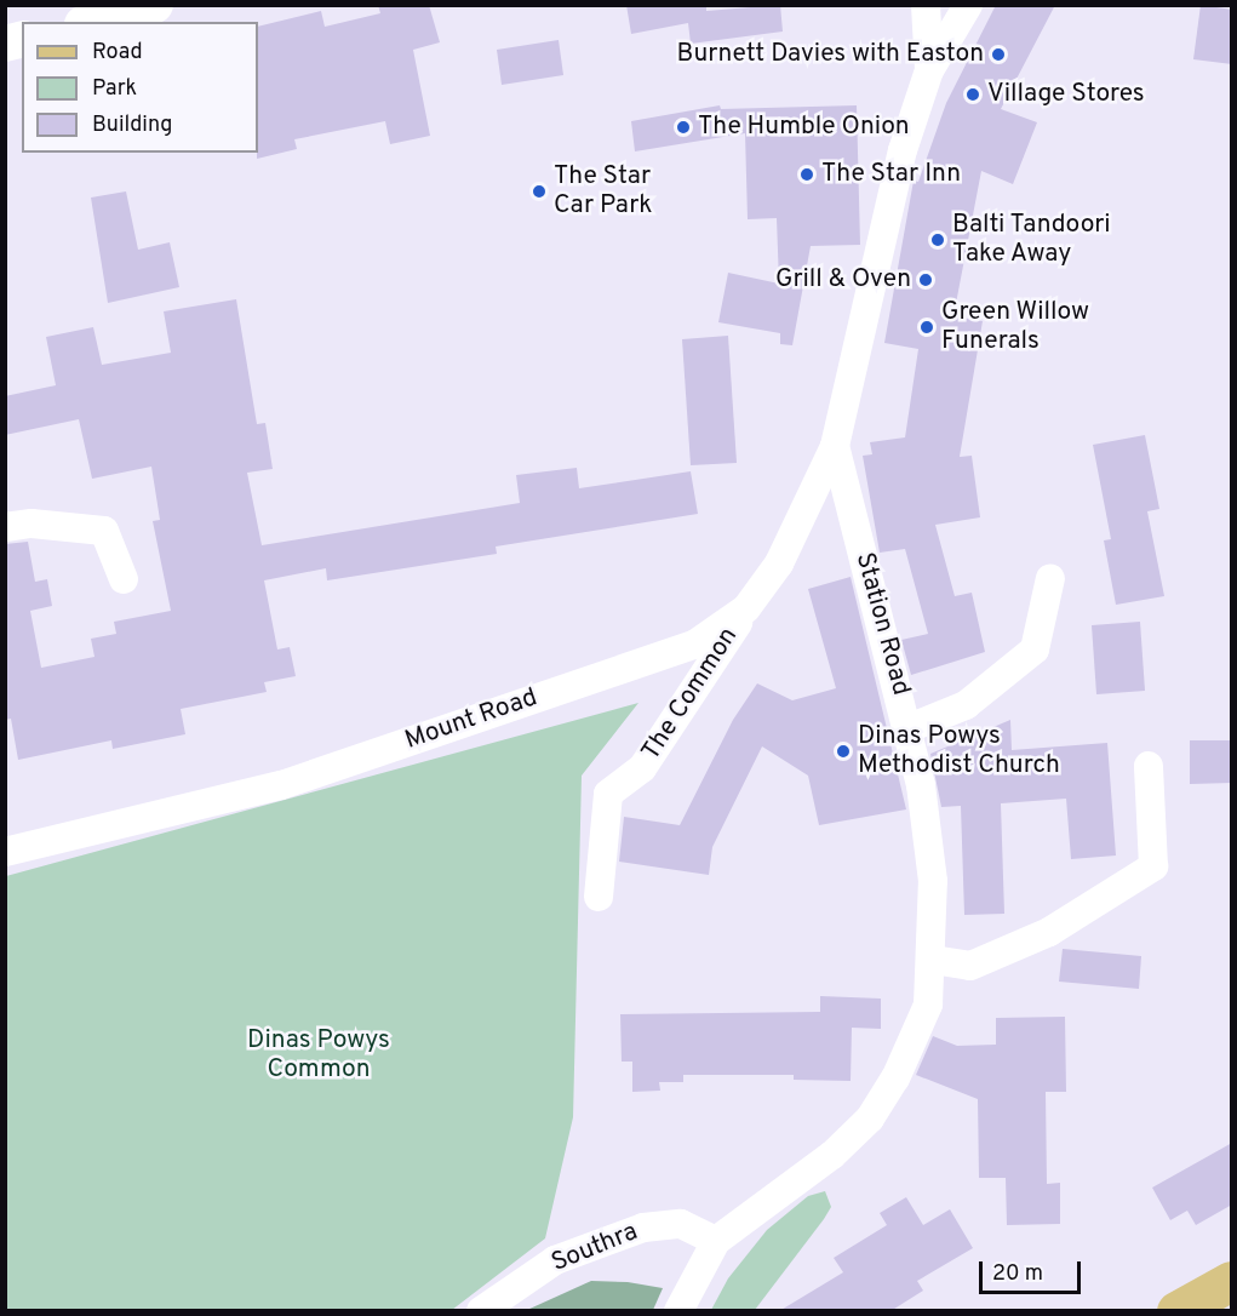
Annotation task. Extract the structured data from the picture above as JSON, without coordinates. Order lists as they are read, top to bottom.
{
  "streets": {
    "street": [
      "Station Road",
      "The Common",
      "Mount Road",
      "Southra"
    ]
  },
  "crossings": [
    ["Station Road", "Mount Road"],
    ["Station Road", "Southra"],
    ["The Common", "Mount Road"]
  ],
  "parks": ["Dinas Powys Common"],
  "places": [
    "Burnett Davies with Easton",
    "Village Stores",
    "The Humble Onion",
    "The Star Inn",
    "The Star Car Park",
    "Balti Tandoori Take Away",
    "Grill & Oven",
    "Green Willow Funerals",
    "Dinas Powys Methodist Church"
  ],
  "legend": ["Road", "Park", "Building"],
  "scale_bar": "20 m"
}
